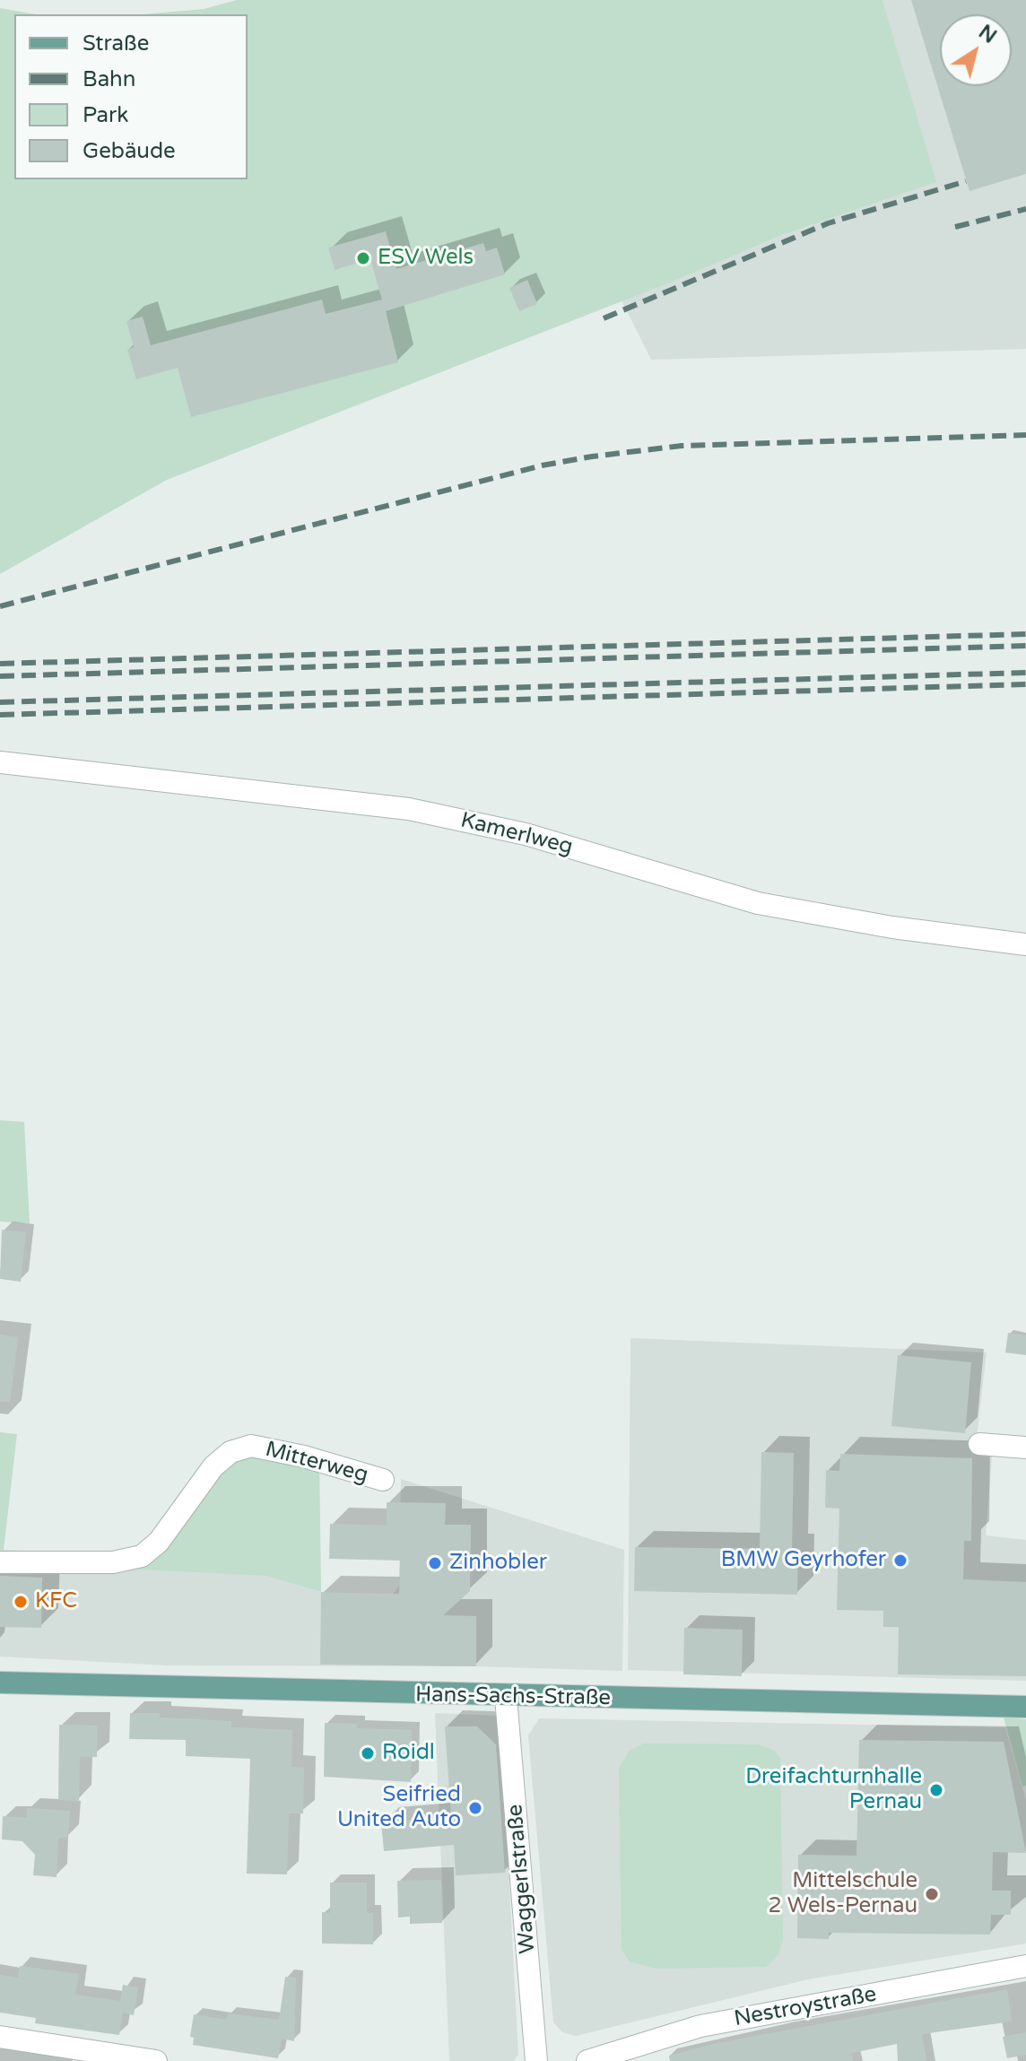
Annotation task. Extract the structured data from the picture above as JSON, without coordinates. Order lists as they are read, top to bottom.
{
  "streets": {
    "main road": ["Hans-Sachs-Straße"],
    "street": [
      "Kamerlweg",
      "Mitterweg",
      "Waggerlstraße",
      "Nestroystraße"
    ]
  },
  "crossings": [
    ["Hans-Sachs-Straße", "Waggerlstraße"]
  ],
  "places": [
    "ESV Wels",
    "BMW Geyrhofer",
    "Zinhobler",
    "KFC",
    "Roidl",
    "Dreifachturnhalle Pernau",
    "Seifried United Auto",
    "Mittelschule 2 Wels-Pernau"
  ],
  "legend": [
    "Straße",
    "Bahn",
    "Park",
    "Gebäude"
  ],
  "north": "top right"
}
